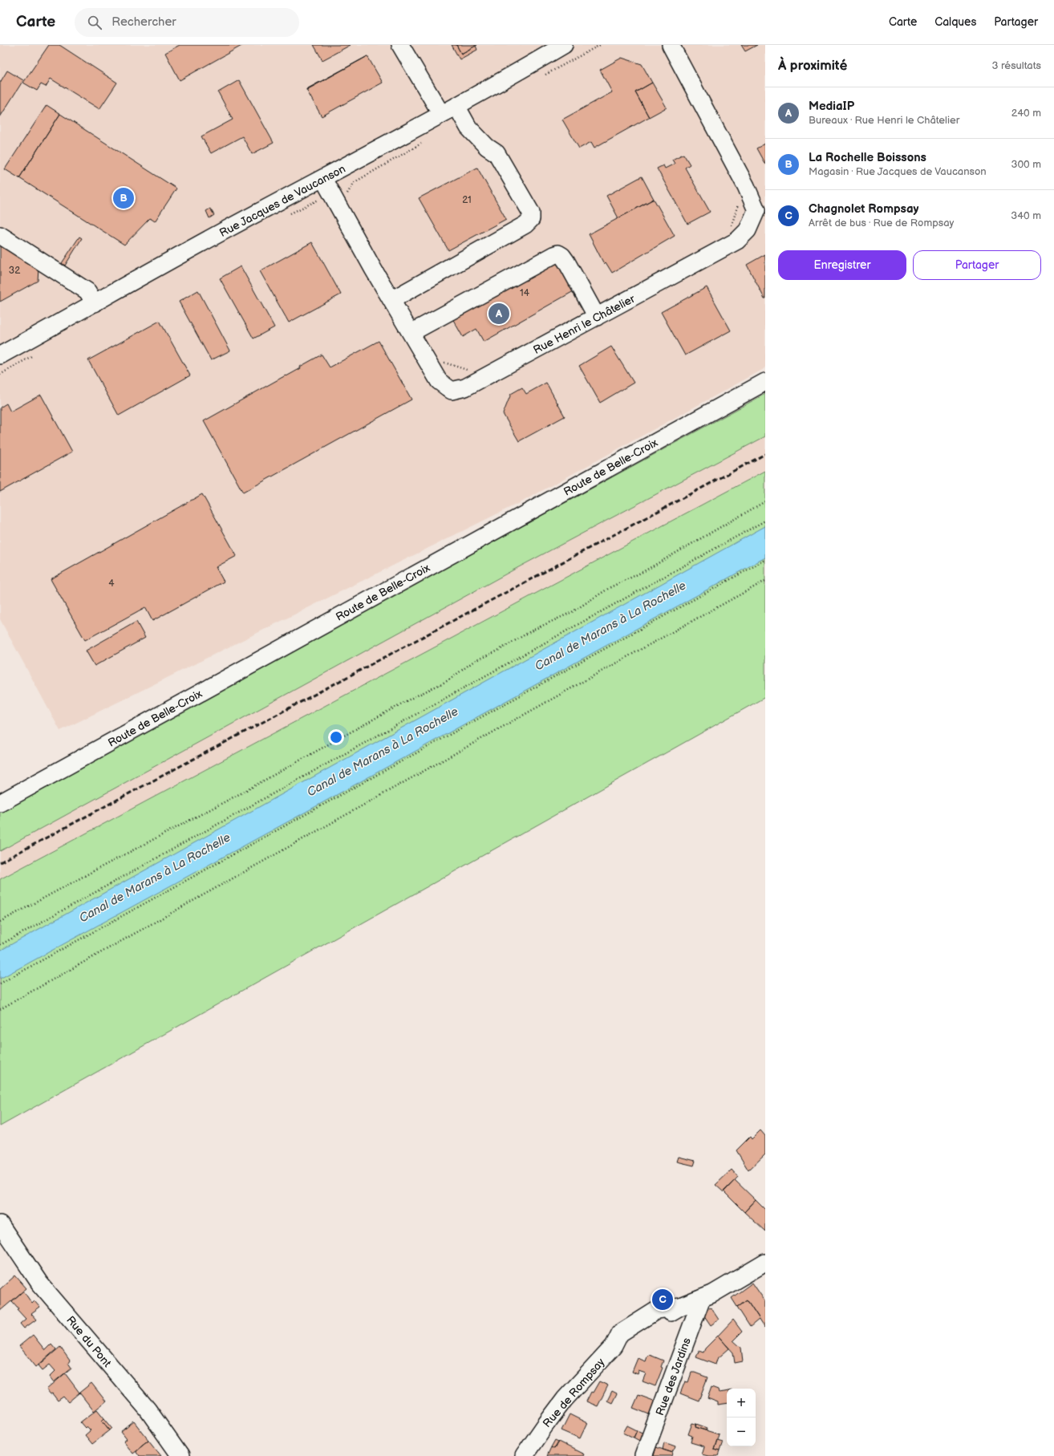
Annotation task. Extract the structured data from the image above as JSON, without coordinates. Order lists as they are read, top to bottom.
{
  "streets": {
    "street": [
      "Rue Jacques de Vaucanson",
      "Rue Henri le Châtelier",
      "Route de Belle-Croix",
      "Rue du Pont",
      "Rue des Jardins",
      "Rue de Rompsay"
    ]
  },
  "crossings": [
    ["Rue Jacques de Vaucanson", "Rue Henri le Châtelier"],
    ["Rue des Jardins", "Rue de Rompsay"]
  ],
  "water": ["Canal de Marans à La Rochelle"],
  "house_numbers": [
    "21",
    "32",
    "14",
    "4"
  ],
  "page": {
    "header": "Carte",
    "search": "Rechercher",
    "nav": ["Carte", "Calques", "Partager"],
    "heading": ["À proximité", "3 résultats"],
    "list": [
      {
        "mark": "A",
        "name": "MediaIP",
        "note": "Bureaux · Rue Henri le Châtelier",
        "value": "240 m"
      },
      {
        "mark": "B",
        "name": "La Rochelle Boissons",
        "note": "Magasin · Rue Jacques de Vaucanson",
        "value": "300 m"
      },
      {
        "mark": "C",
        "name": "Chagnolet Rompsay",
        "note": "Arrêt de bus · Rue de Rompsay",
        "value": "340 m"
      }
    ],
    "pins": ["B", "A", "C"],
    "buttons": ["Enregistrer", "Partager"],
    "map_buttons": ["+", "−"]
  }
}
